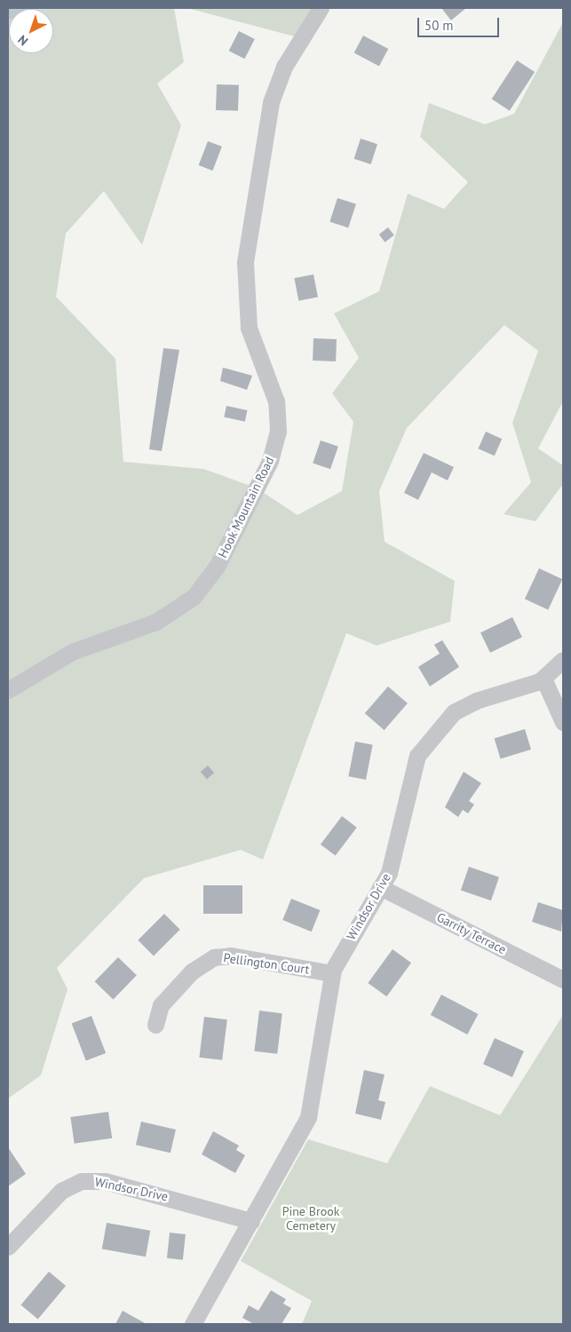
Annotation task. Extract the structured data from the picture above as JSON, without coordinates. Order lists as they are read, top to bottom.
{
  "streets": {
    "street": [
      "Hook Mountain Road",
      "Windsor Drive",
      "Garrity Terrace",
      "Pellington Court"
    ]
  },
  "crossings": [
    ["Windsor Drive", "Garrity Terrace"],
    ["Windsor Drive", "Pellington Court"]
  ],
  "parks": ["Pine Brook Cemetery"],
  "scale_bar": "50 m",
  "north": "bottom left"
}
